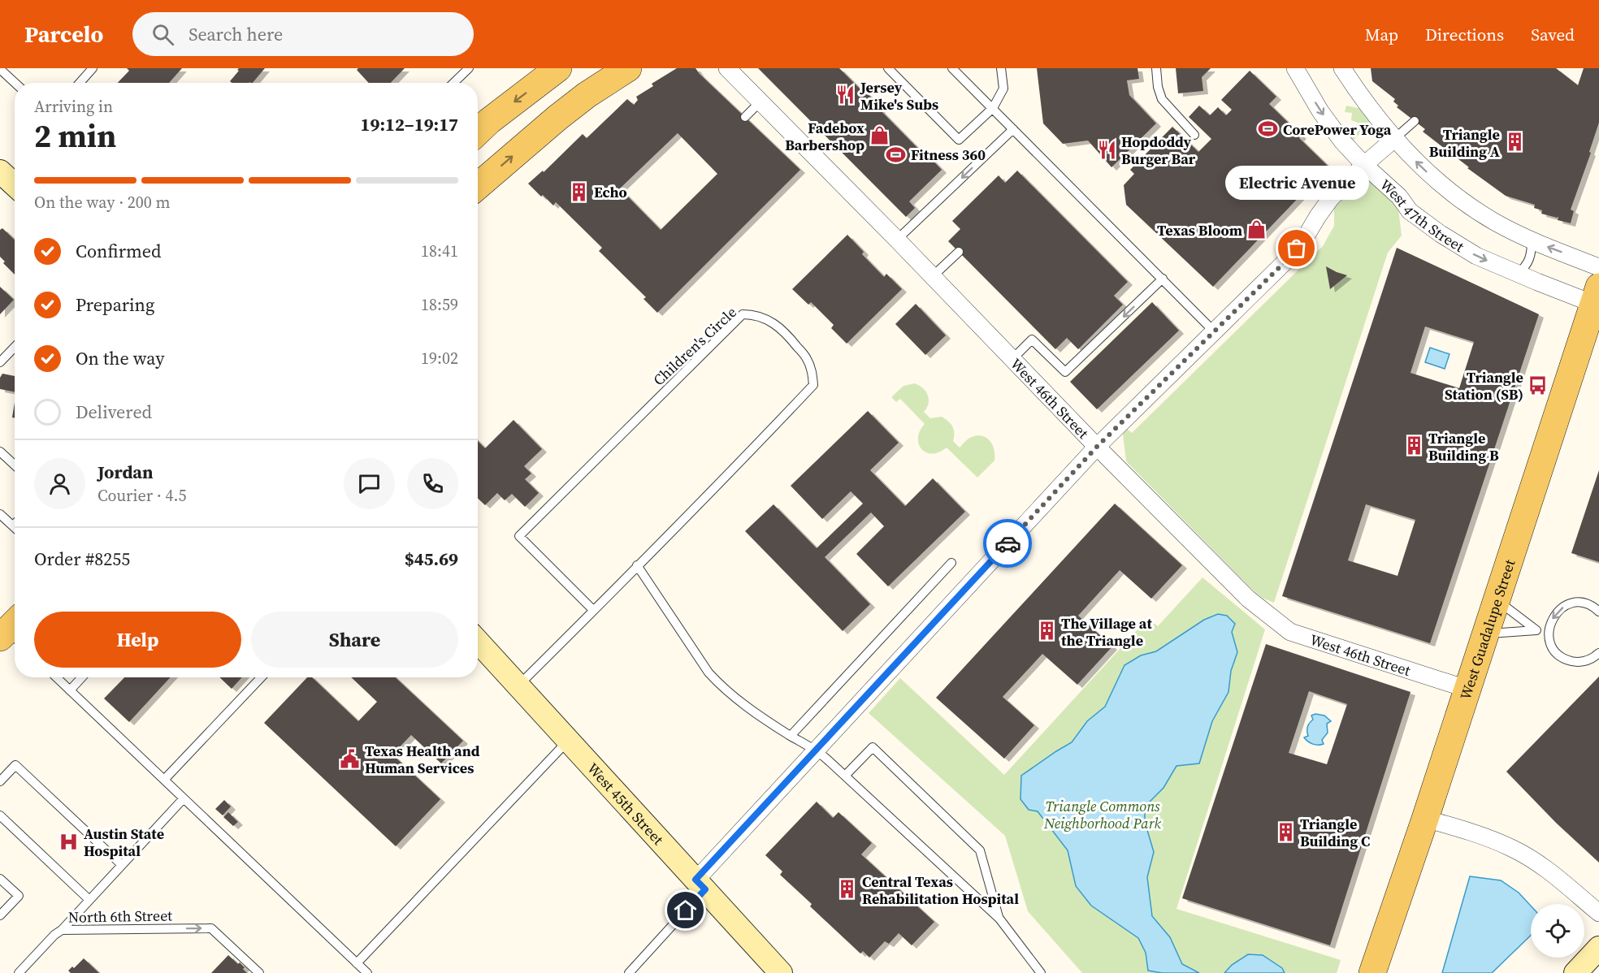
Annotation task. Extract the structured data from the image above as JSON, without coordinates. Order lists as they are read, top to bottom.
{
  "streets": {
    "main road": ["West Guadalupe Street", "West 45th Street"],
    "street": ["West 47th Street", "West 46th Street"],
    "lane": ["Children's Circle", "North 6th Street"]
  },
  "crossings": [
    ["West 47th Street", "West Guadalupe Street"],
    ["Children's Circle", "West 45th Street"],
    ["West 46th Street", "West Guadalupe Street"]
  ],
  "one_way": ["North 6th Street"],
  "parks": ["Triangle Commons Neighborhood Park"],
  "places": {
    "restaurant": ["Jersey Mike's Subs", "Hopdoddy Burger Bar"],
    "sports": ["CorePower Yoga", "Fitness 360"],
    "shop": ["Fadebox Barbershop", "Texas Bloom"],
    "building": [
      "Triangle Building A",
      "Echo",
      "Triangle Building B",
      "The Village at the Triangle",
      "Triangle Building C",
      "Central Texas Rehabilitation Hospital"
    ],
    "other": ["Electric Avenue"],
    "bus stop": ["Triangle Station (SB)"],
    "public building": ["Texas Health and Human Services"],
    "hospital": ["Austin State Hospital"]
  },
  "page": {
    "header": "Parcelo",
    "search": "Search here",
    "nav": ["Map", "Directions", "Saved"],
    "heading": ["2 min", "Arriving in", "19:12–19:17"],
    "panel": [
      "Jordan",
      "Courier · 4.5",
      "Order #8255",
      "$45.69"
    ],
    "bubble": "Electric Avenue",
    "bar": "On the way · 200 m",
    "list": [
      ["Confirmed", "18:41"],
      ["Preparing", "18:59"],
      ["On the way", "19:02"],
      "Delivered"
    ],
    "buttons": ["Help", "Share"]
  }
}
